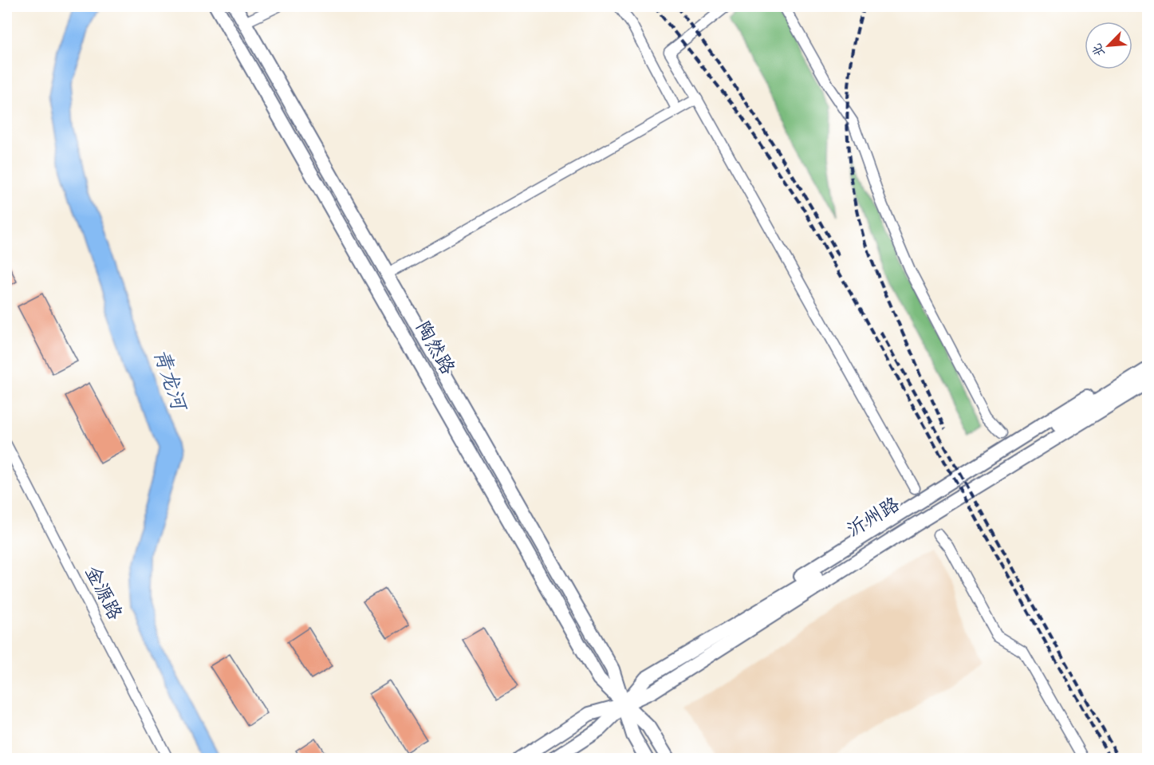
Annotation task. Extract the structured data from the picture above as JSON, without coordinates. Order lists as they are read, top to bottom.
{
  "streets": {
    "main road": ["陶然路", "沂州路"],
    "street": ["金源路"]
  },
  "crossings": [
    ["陶然路", "沂州路"]
  ],
  "water": ["青龙河"],
  "north": "bottom left"
}
